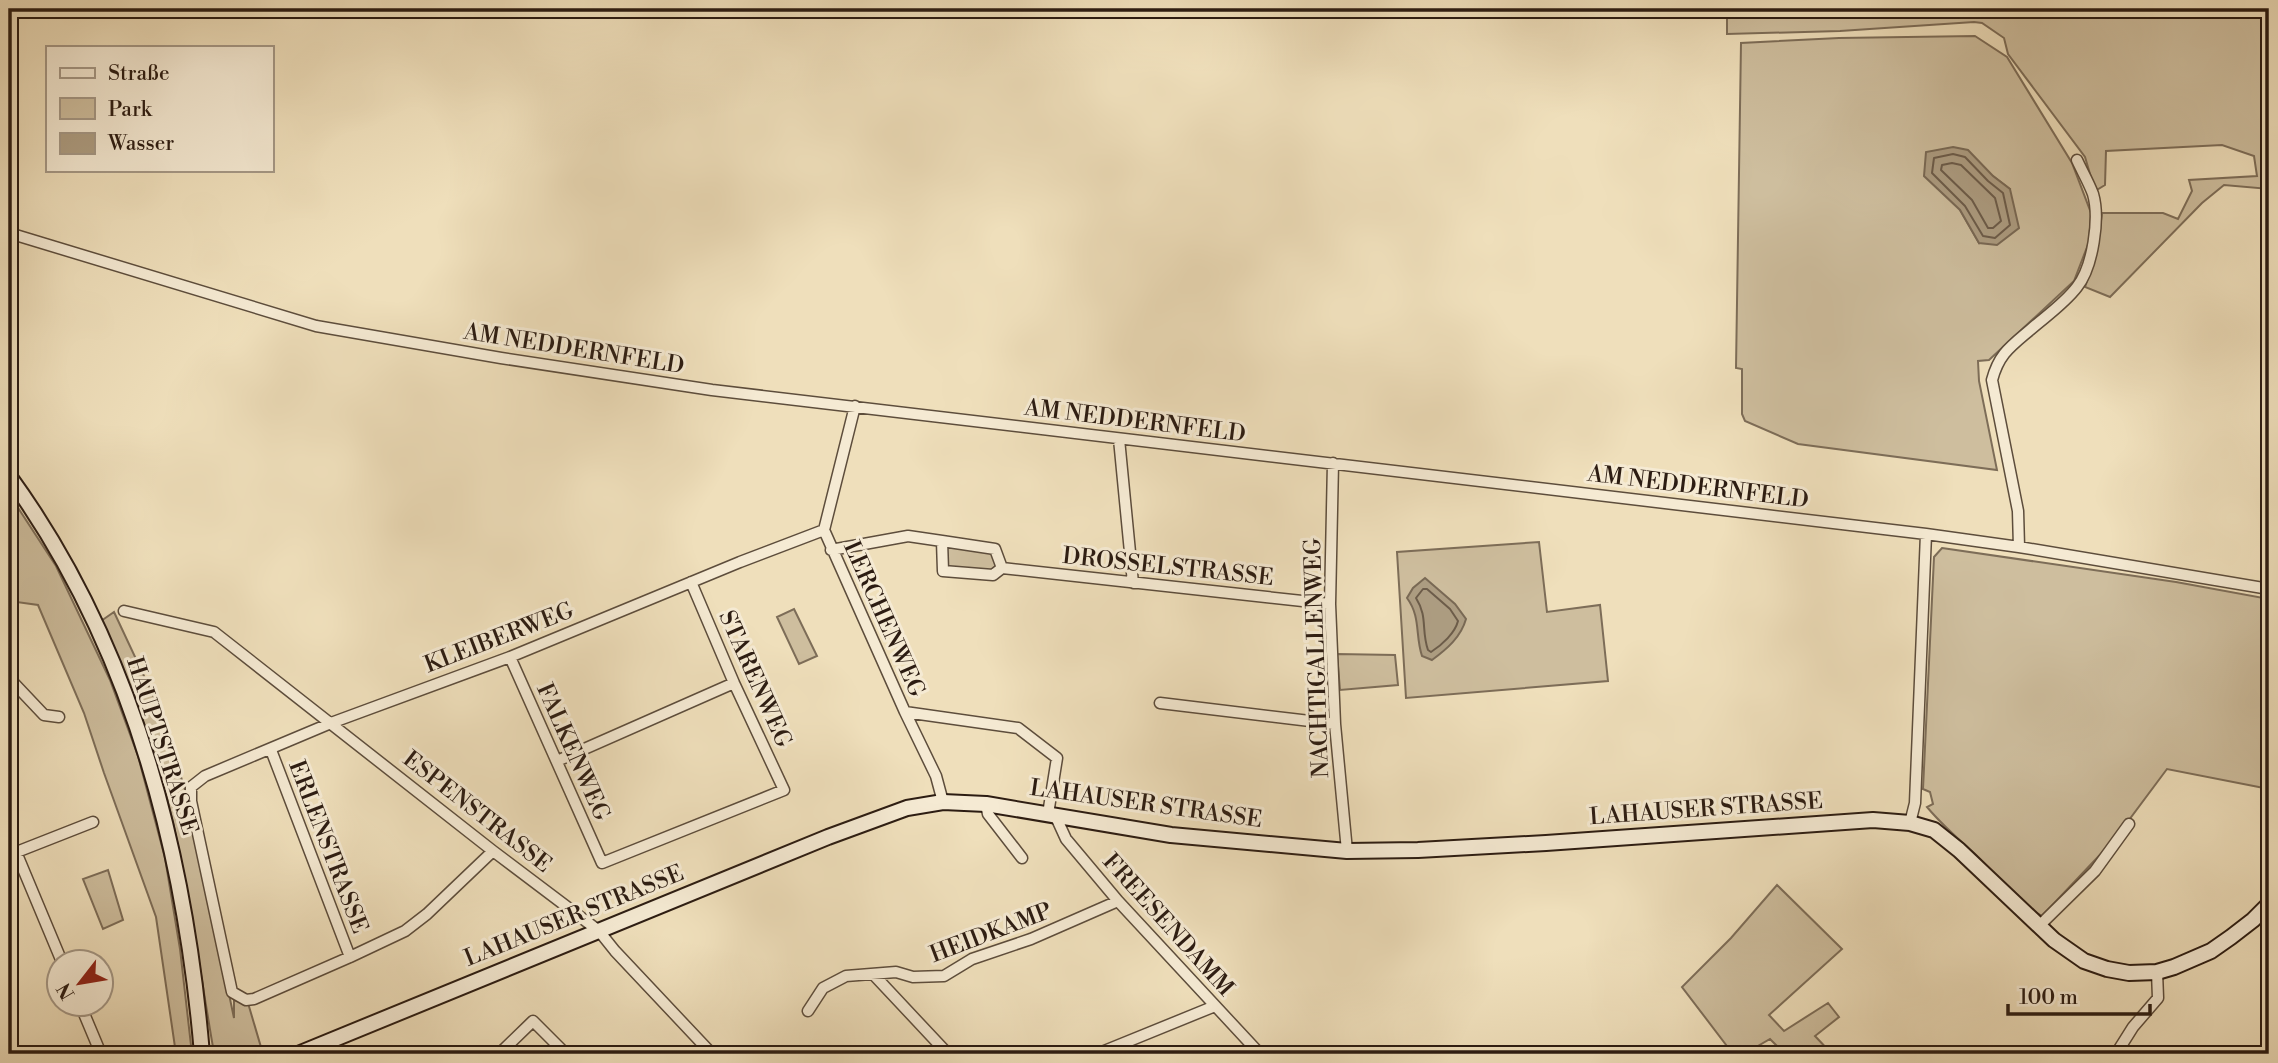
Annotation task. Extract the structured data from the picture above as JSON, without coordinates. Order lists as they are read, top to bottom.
{
  "streets": {
    "street": [
      "AM NEDDERNFELD",
      "DROSSELSTRASSE",
      "LERCHENWEG",
      "KLEIBERWEG",
      "NACHTIGALLENWEG",
      "STARENWEG",
      "HAUPTSTRASSE",
      "FALKENWEG",
      "LAHAUSER STRASSE",
      "ESPENSTRASSE",
      "ERLENSTRASSE",
      "FREESENDAMM",
      "HEIDKAMP"
    ]
  },
  "crossings": [
    ["AM NEDDERNFELD", "LERCHENWEG"],
    ["AM NEDDERNFELD", "NACHTIGALLENWEG"],
    ["DROSSELSTRASSE", "NACHTIGALLENWEG"],
    ["LERCHENWEG", "KLEIBERWEG"],
    ["LERCHENWEG", "LAHAUSER STRASSE"],
    ["KLEIBERWEG", "STARENWEG"],
    ["KLEIBERWEG", "FALKENWEG"],
    ["KLEIBERWEG", "ESPENSTRASSE"],
    ["KLEIBERWEG", "ERLENSTRASSE"],
    ["NACHTIGALLENWEG", "LAHAUSER STRASSE"],
    ["STARENWEG", "FALKENWEG"],
    ["LAHAUSER STRASSE", "ESPENSTRASSE"],
    ["LAHAUSER STRASSE", "FREESENDAMM"],
    ["FREESENDAMM", "HEIDKAMP"]
  ],
  "legend": ["Straße", "Park", "Wasser"],
  "scale_bar": "100 m",
  "north": "bottom left"
}
